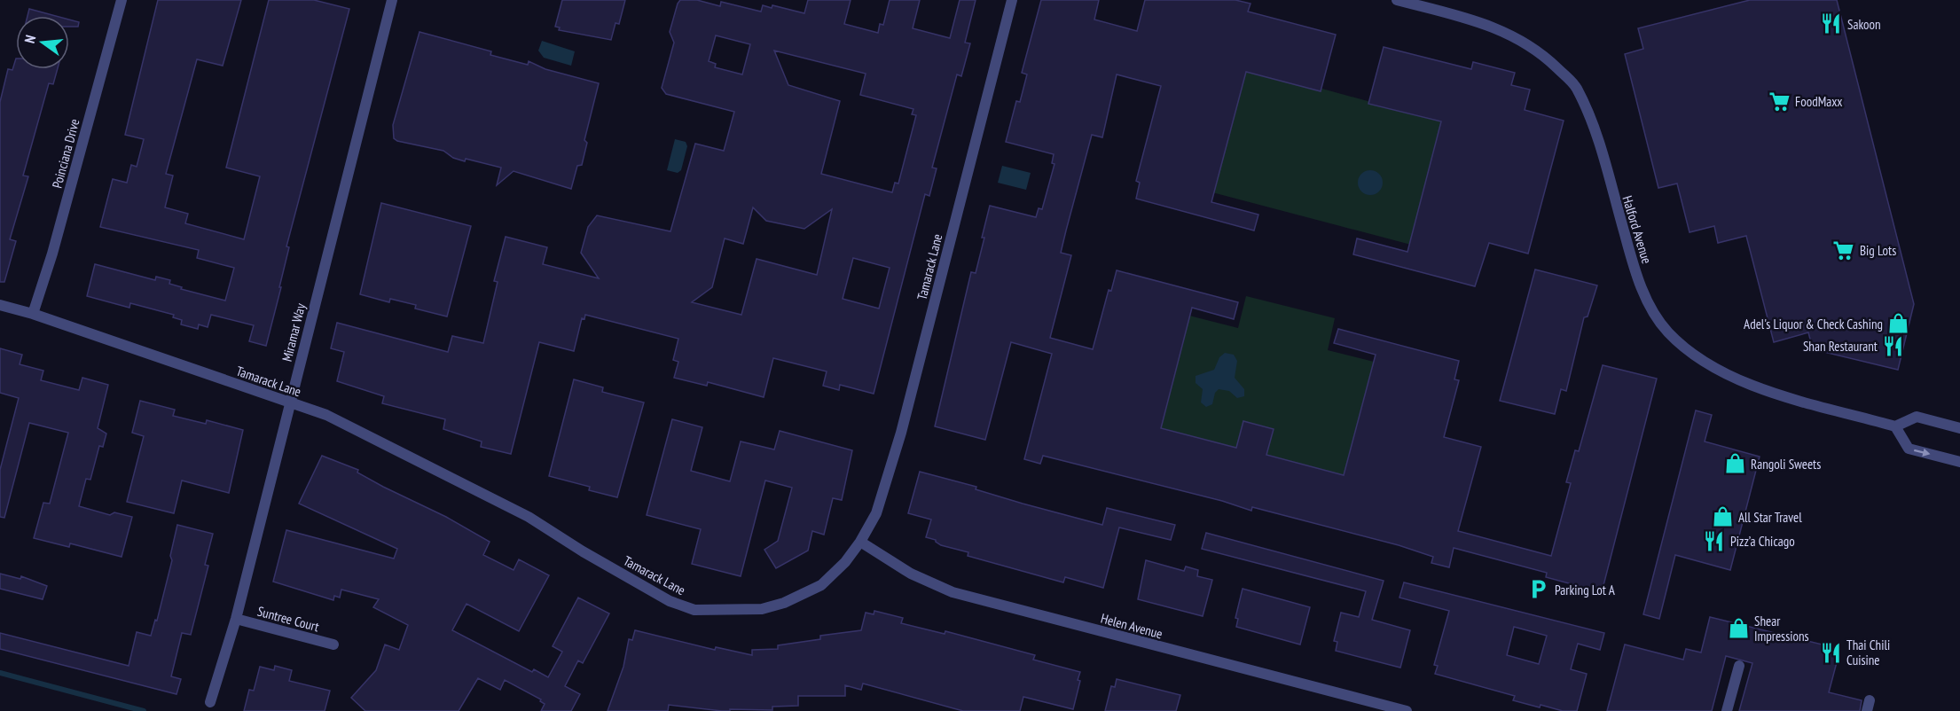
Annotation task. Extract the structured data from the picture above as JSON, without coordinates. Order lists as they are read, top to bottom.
{
  "streets": {
    "street": [
      "Poinciana Drive",
      "Halford Avenue",
      "Tamarack Lane",
      "Miramar Way",
      "Suntree Court",
      "Helen Avenue"
    ]
  },
  "crossings": [
    ["Poinciana Drive", "Tamarack Lane"],
    ["Tamarack Lane", "Miramar Way"],
    ["Tamarack Lane", "Helen Avenue"],
    ["Miramar Way", "Suntree Court"]
  ],
  "places": {
    "restaurant": [
      "Sakoon",
      "Shan Restaurant",
      "Pizz’a Chicago",
      "Thai Chili Cuisine"
    ],
    "supermarket": ["FoodMaxx", "Big Lots"],
    "shop": [
      "Adel's Liquor & Check Cashing",
      "Rangoli Sweets",
      "All Star Travel",
      "Shear Impressions"
    ],
    "parking": ["Parking Lot A"]
  },
  "north": "left"
}
